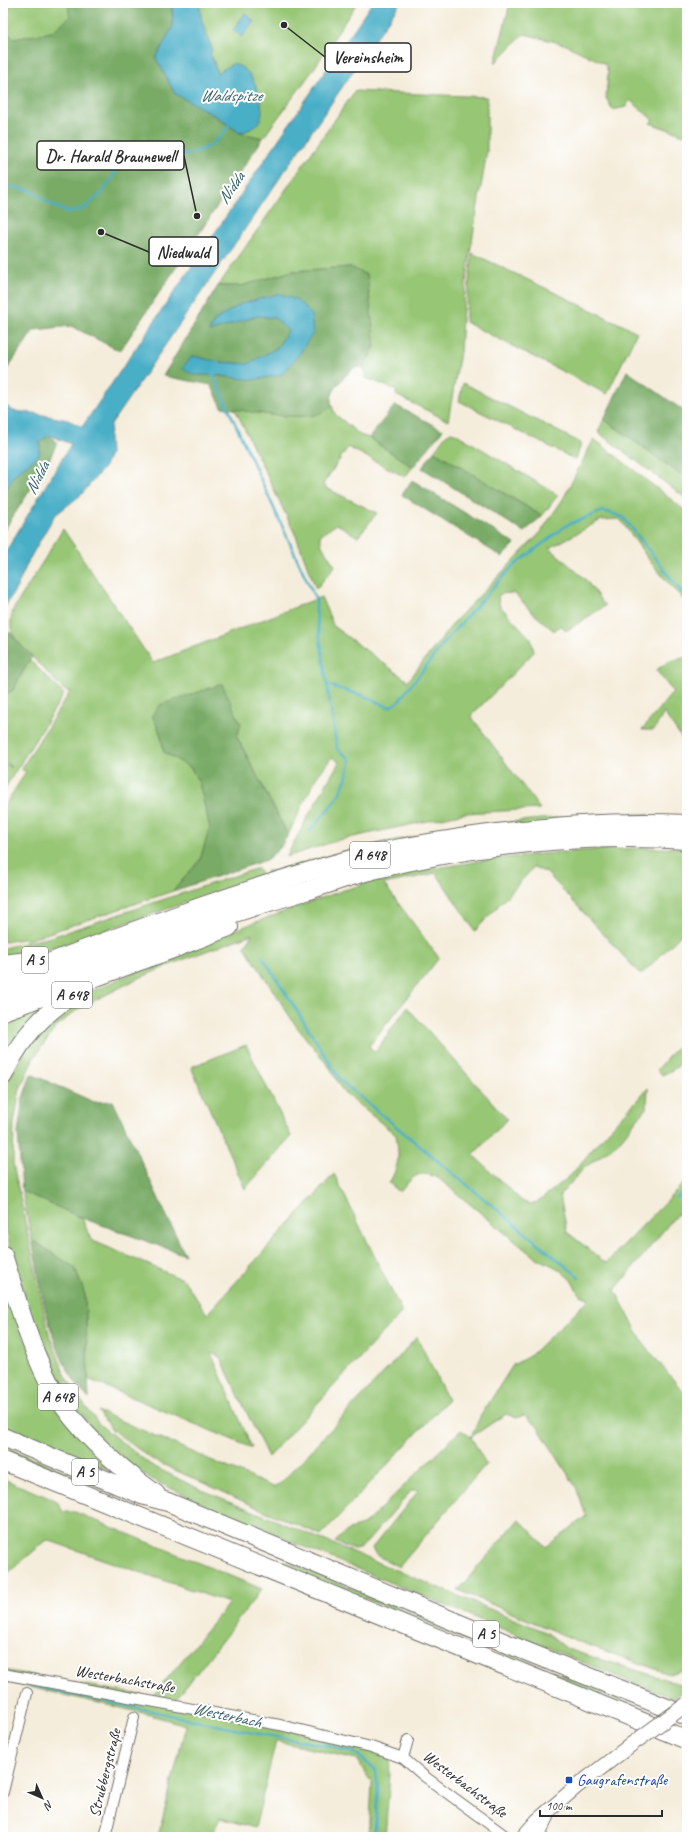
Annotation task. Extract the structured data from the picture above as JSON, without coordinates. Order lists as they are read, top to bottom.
{
  "streets": {
    "highway": ["A 648", "A 5"],
    "street": ["Westerbachstraße", "Strubbergstraße"]
  },
  "crossings": [
    ["A 648", "A 5"]
  ],
  "water": ["Waldspitze", "Nidda", "Westerbach"],
  "places": {
    "other": ["Vereinsheim", "Dr. Harald Braunewell", "Niedwald"],
    "transit": ["Gaugrafenstraße"]
  },
  "scale_bar": "100 m",
  "north": "bottom right"
}
